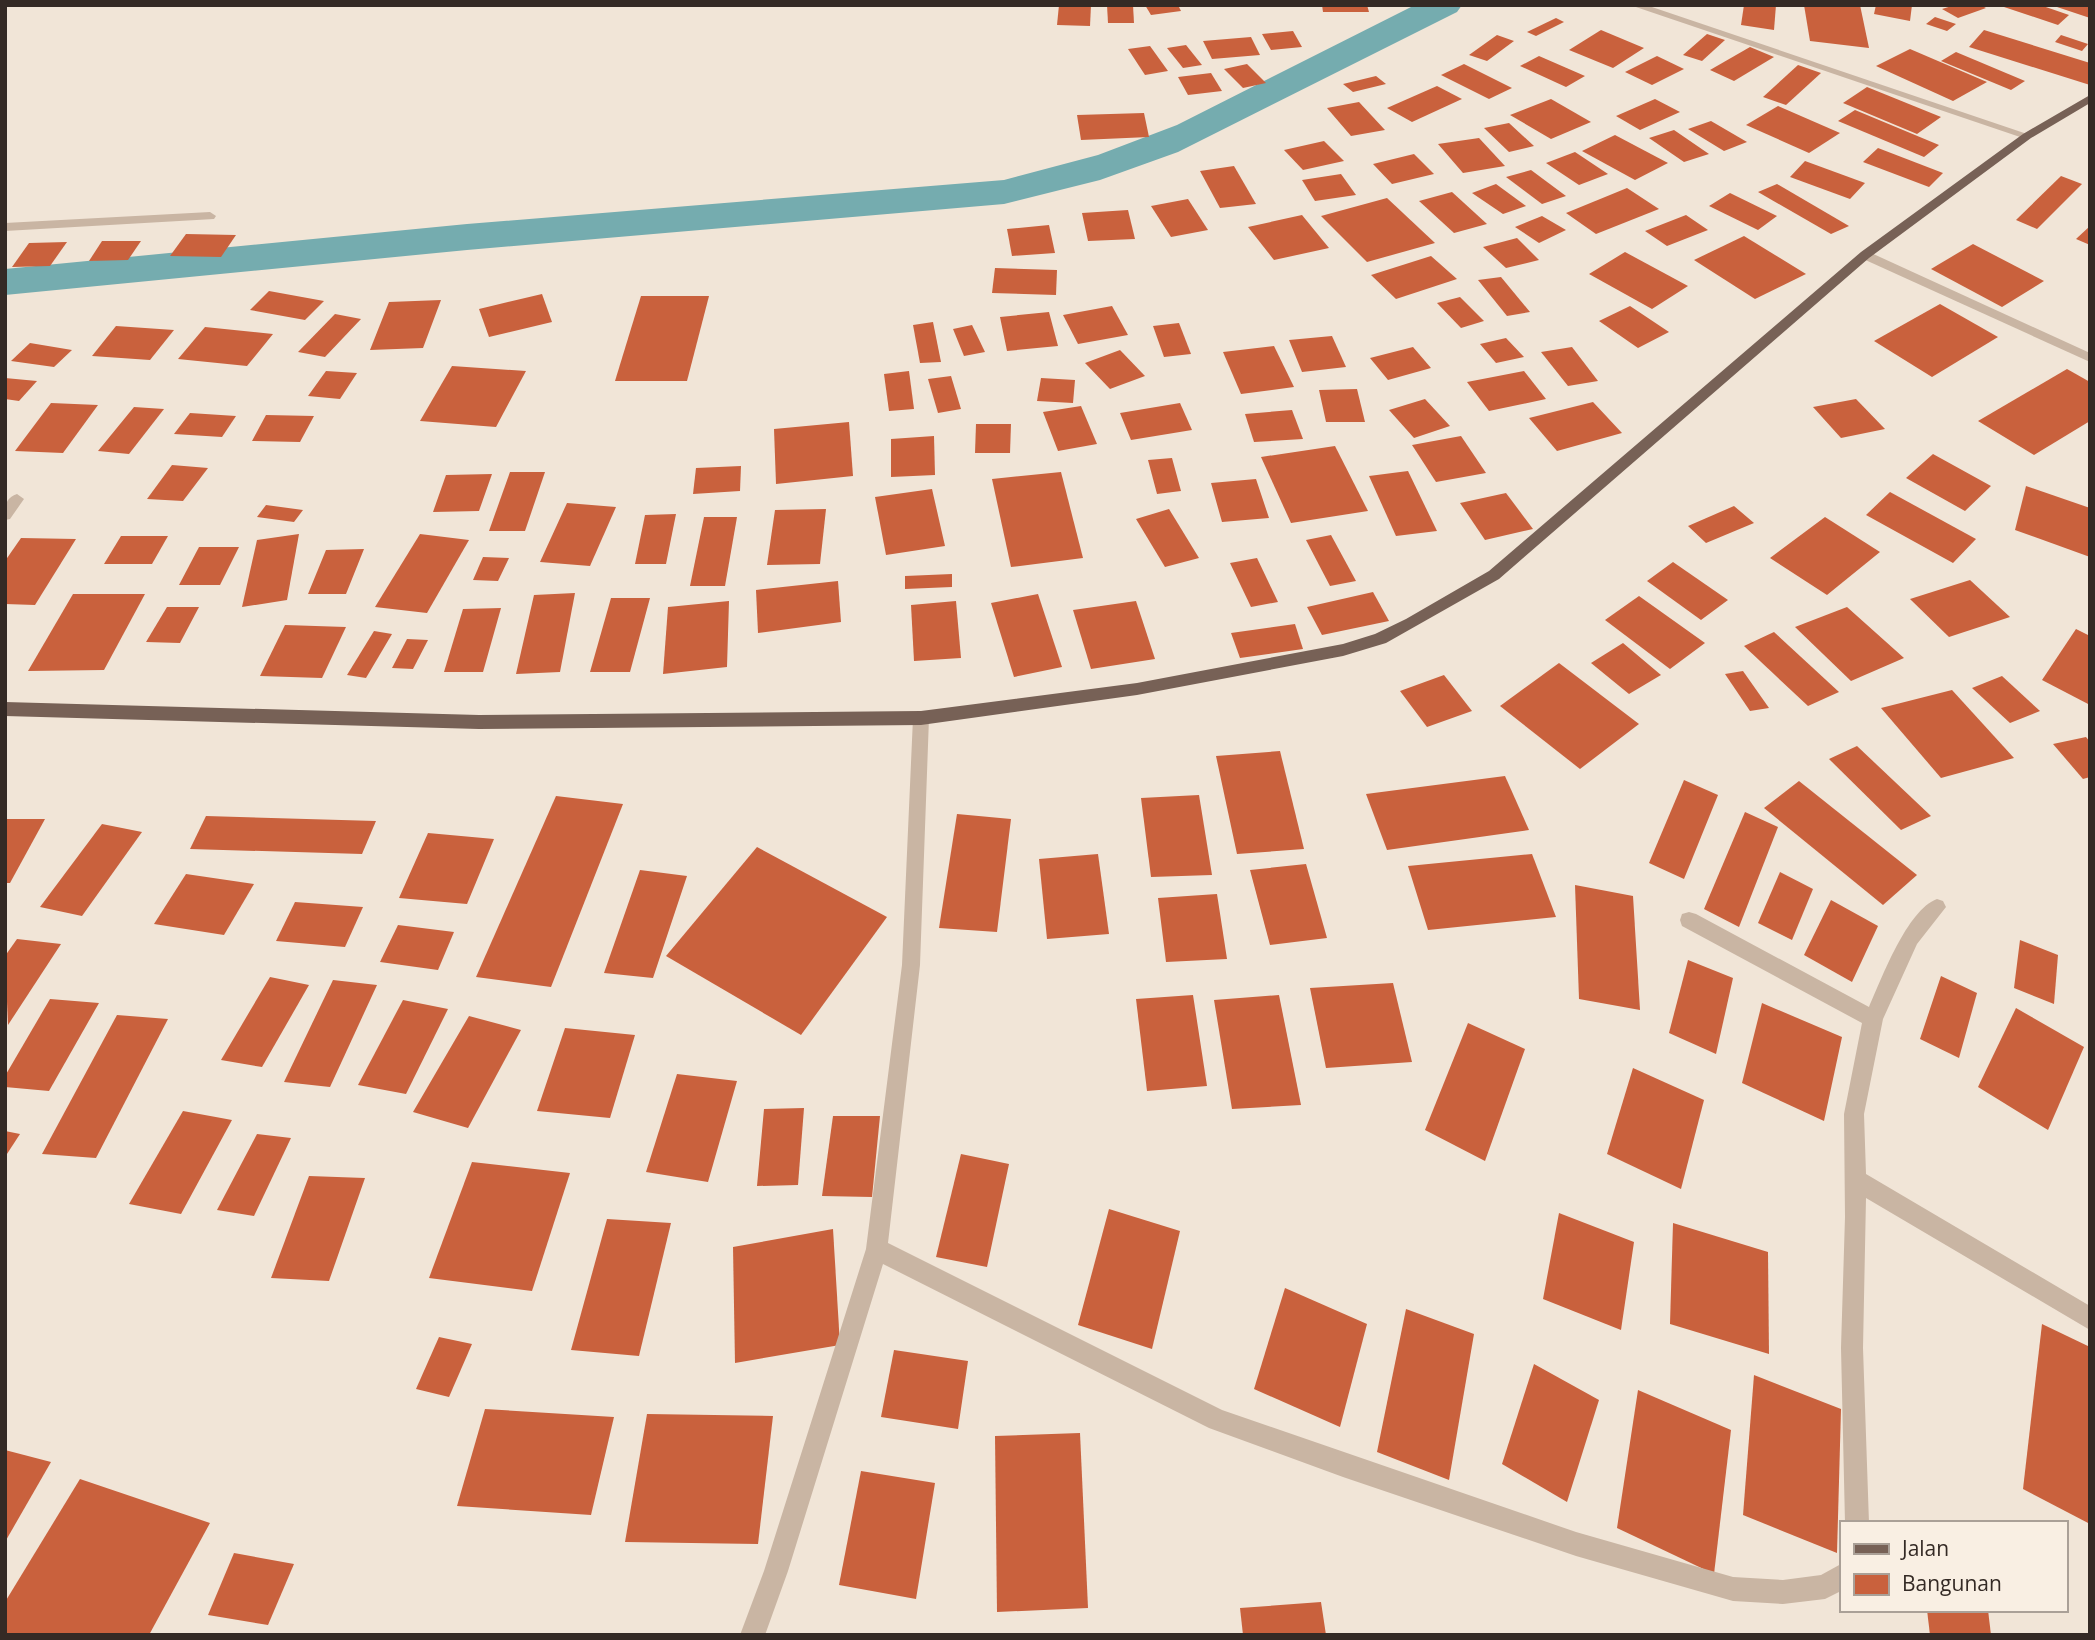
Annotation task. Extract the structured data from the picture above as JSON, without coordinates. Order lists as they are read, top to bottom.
{
  "legend": ["Jalan", "Bangunan"]
}
